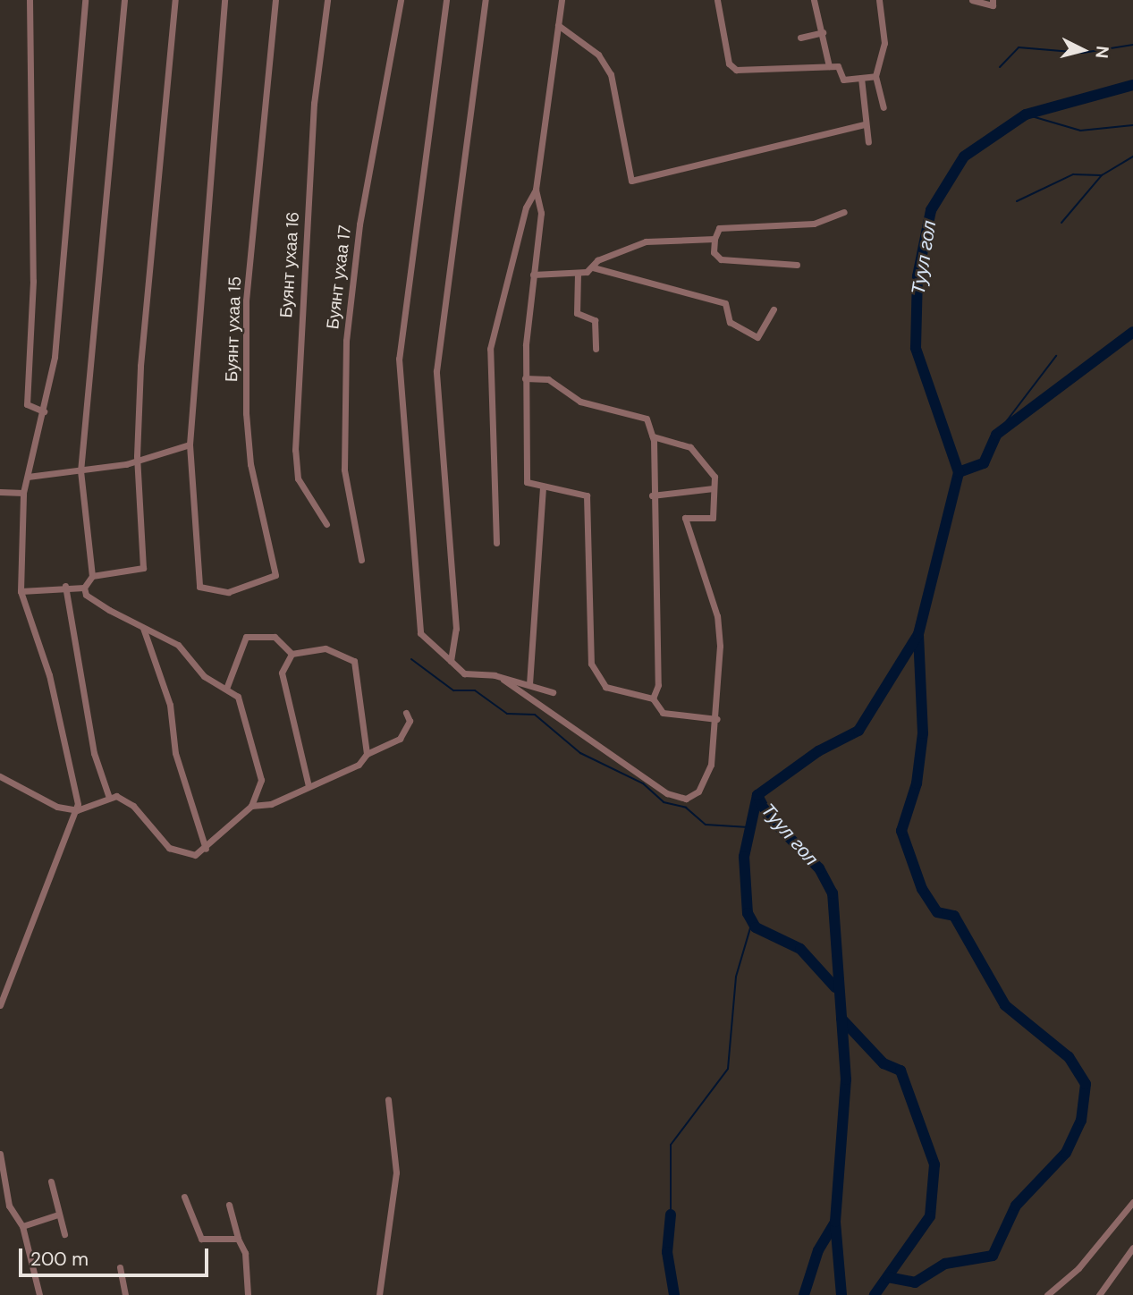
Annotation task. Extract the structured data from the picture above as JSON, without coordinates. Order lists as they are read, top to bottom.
{
  "streets": {
    "street": ["Буянт ухаа 16", "Буянт ухаа 17", "Буянт ухаа 15"]
  },
  "water": ["Туул гол"],
  "scale_bar": "200 m",
  "north": "right"
}
